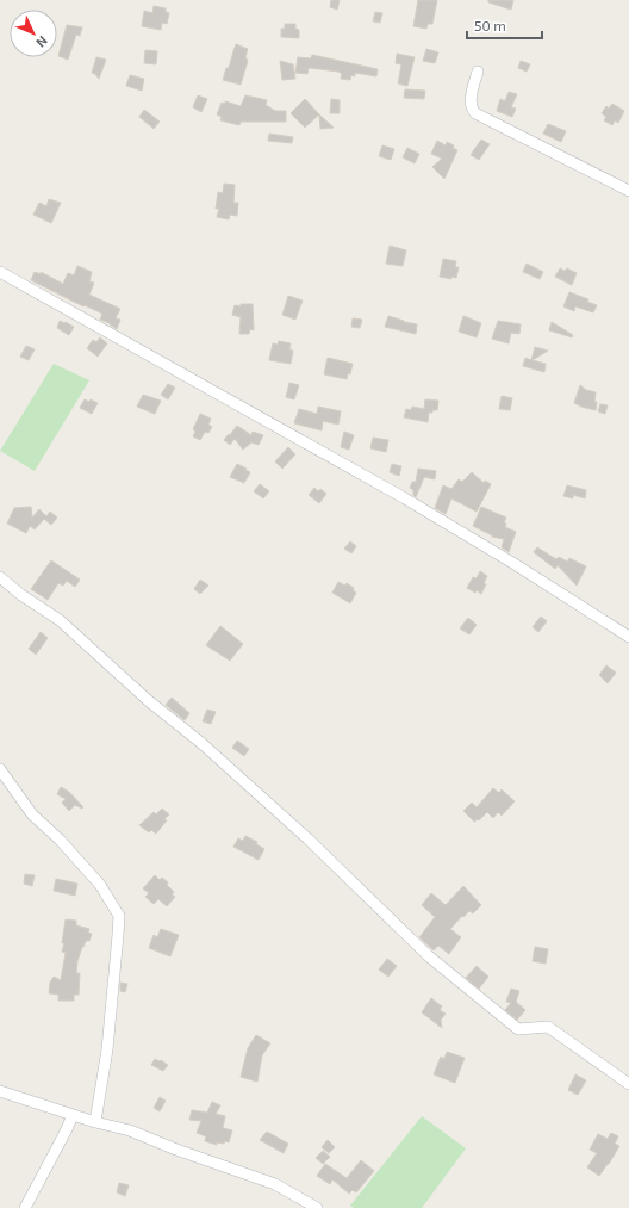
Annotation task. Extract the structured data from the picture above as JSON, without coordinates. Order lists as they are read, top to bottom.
{
  "scale_bar": "50 m",
  "north": "bottom right"
}
